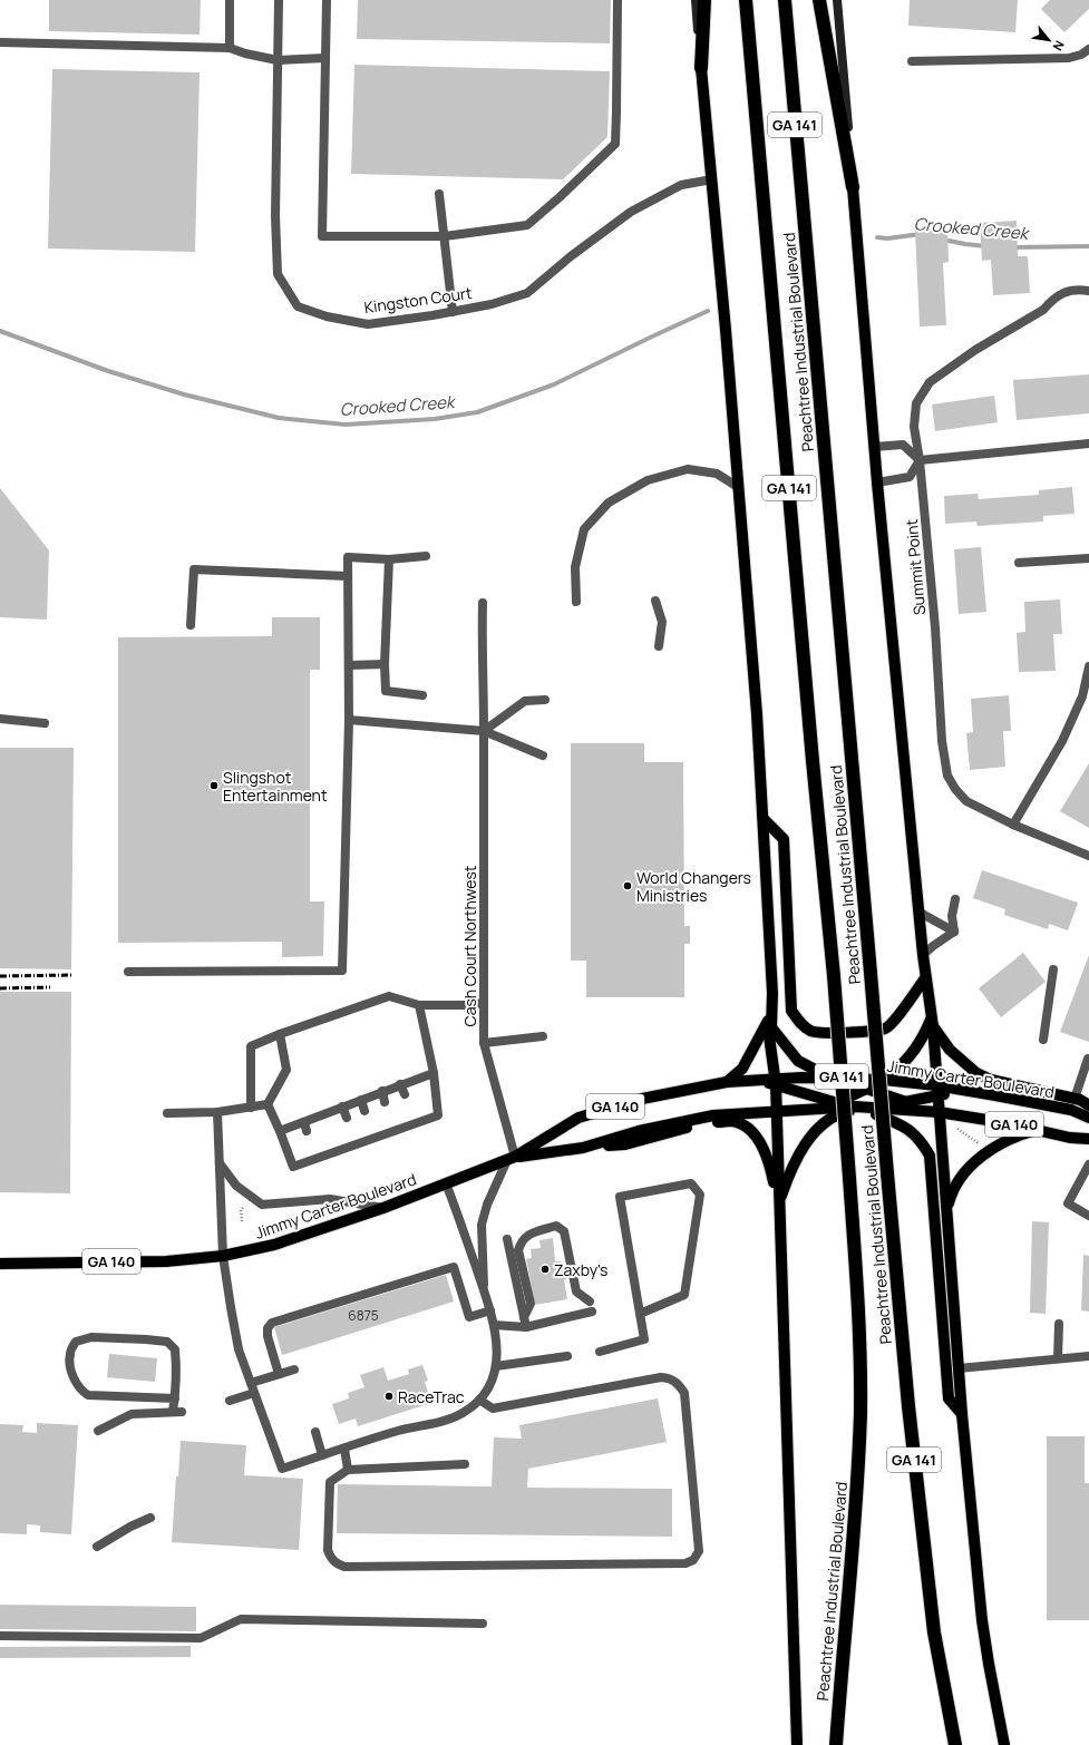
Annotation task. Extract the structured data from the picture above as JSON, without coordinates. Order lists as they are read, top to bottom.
{
  "streets": {
    "highway": ["GA 141", "Peachtree Industrial Boulevard"],
    "main road": ["Jimmy Carter Boulevard", "GA 140"],
    "street": ["Kingston Court", "Summit Point", "Cash Court Northwest"]
  },
  "crossings": [
    ["Cash Court Northwest", "Jimmy Carter Boulevard"]
  ],
  "water": ["Crooked Creek"],
  "places": [
    "Slingshot Entertainment",
    "World Changers Ministries",
    "Zaxby's",
    "RaceTrac"
  ],
  "house_numbers": ["6875"],
  "north": "bottom right"
}
